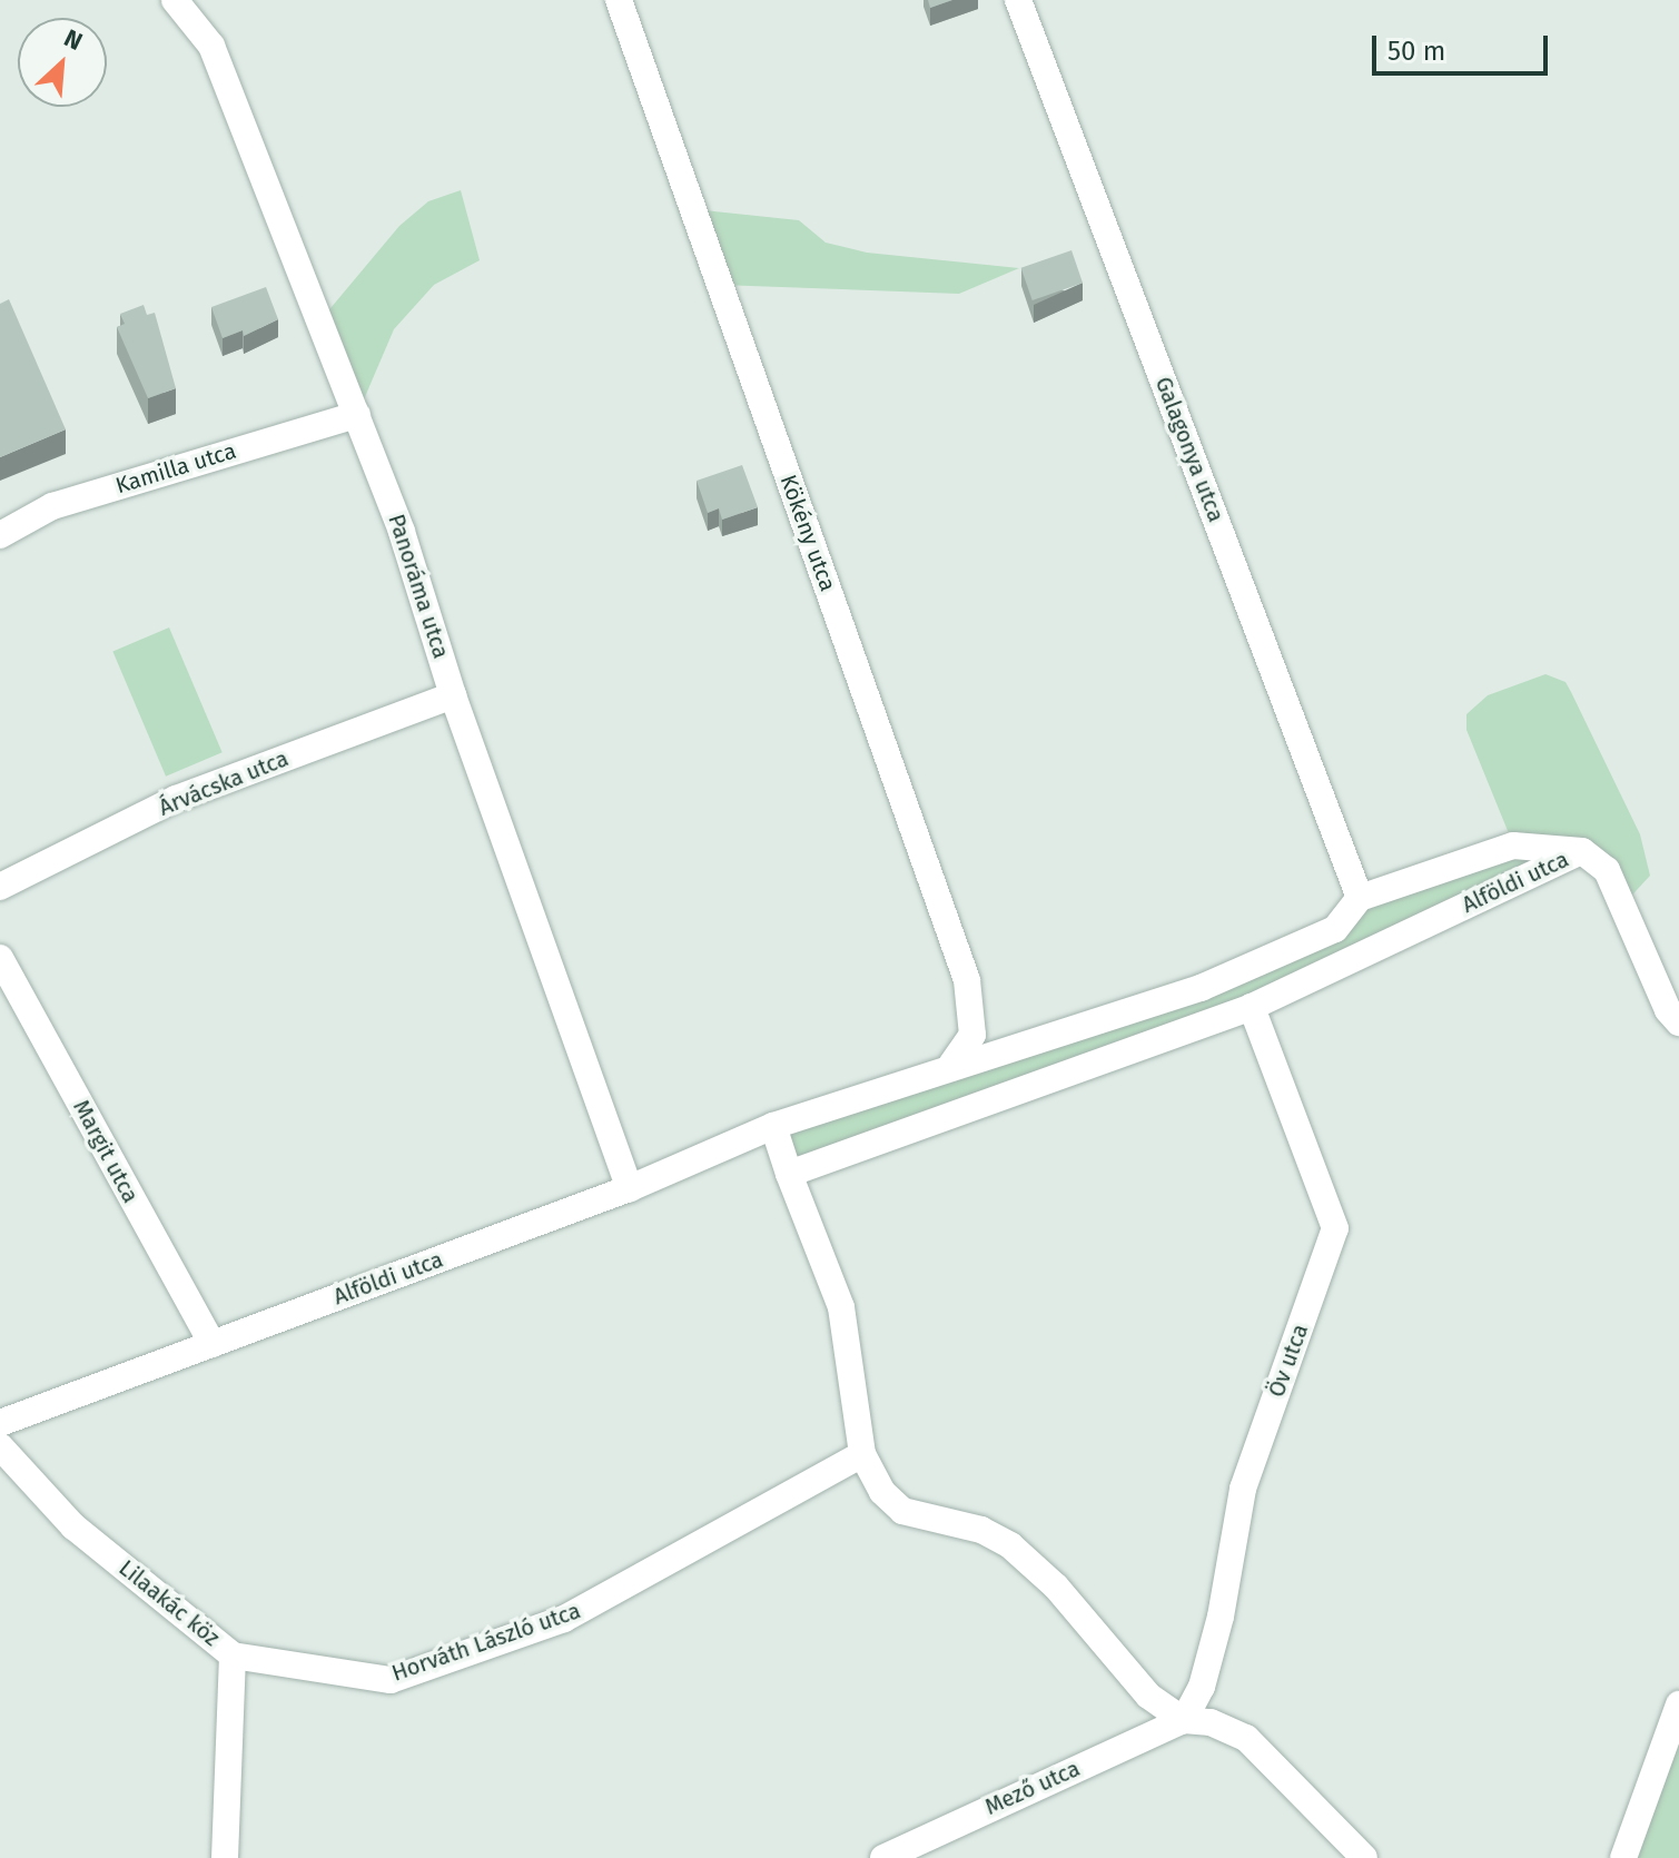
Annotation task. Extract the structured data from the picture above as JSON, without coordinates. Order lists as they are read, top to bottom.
{
  "streets": {
    "street": [
      "Galagonya utca",
      "Kamilla utca",
      "Kökény utca",
      "Panoráma utca",
      "Árvácska utca",
      "Alföldi utca",
      "Margit utca",
      "Öv utca",
      "Lilaakác köz",
      "Horváth László utca",
      "Mező utca"
    ]
  },
  "crossings": [
    ["Galagonya utca", "Alföldi utca"],
    ["Kamilla utca", "Panoráma utca"],
    ["Kökény utca", "Alföldi utca"],
    ["Panoráma utca", "Árvácska utca"],
    ["Panoráma utca", "Alföldi utca"],
    ["Alföldi utca", "Margit utca"],
    ["Alföldi utca", "Öv utca"],
    ["Öv utca", "Mező utca"],
    ["Lilaakác köz", "Horváth László utca"]
  ],
  "scale_bar": "50 m",
  "north": "top right"
}
